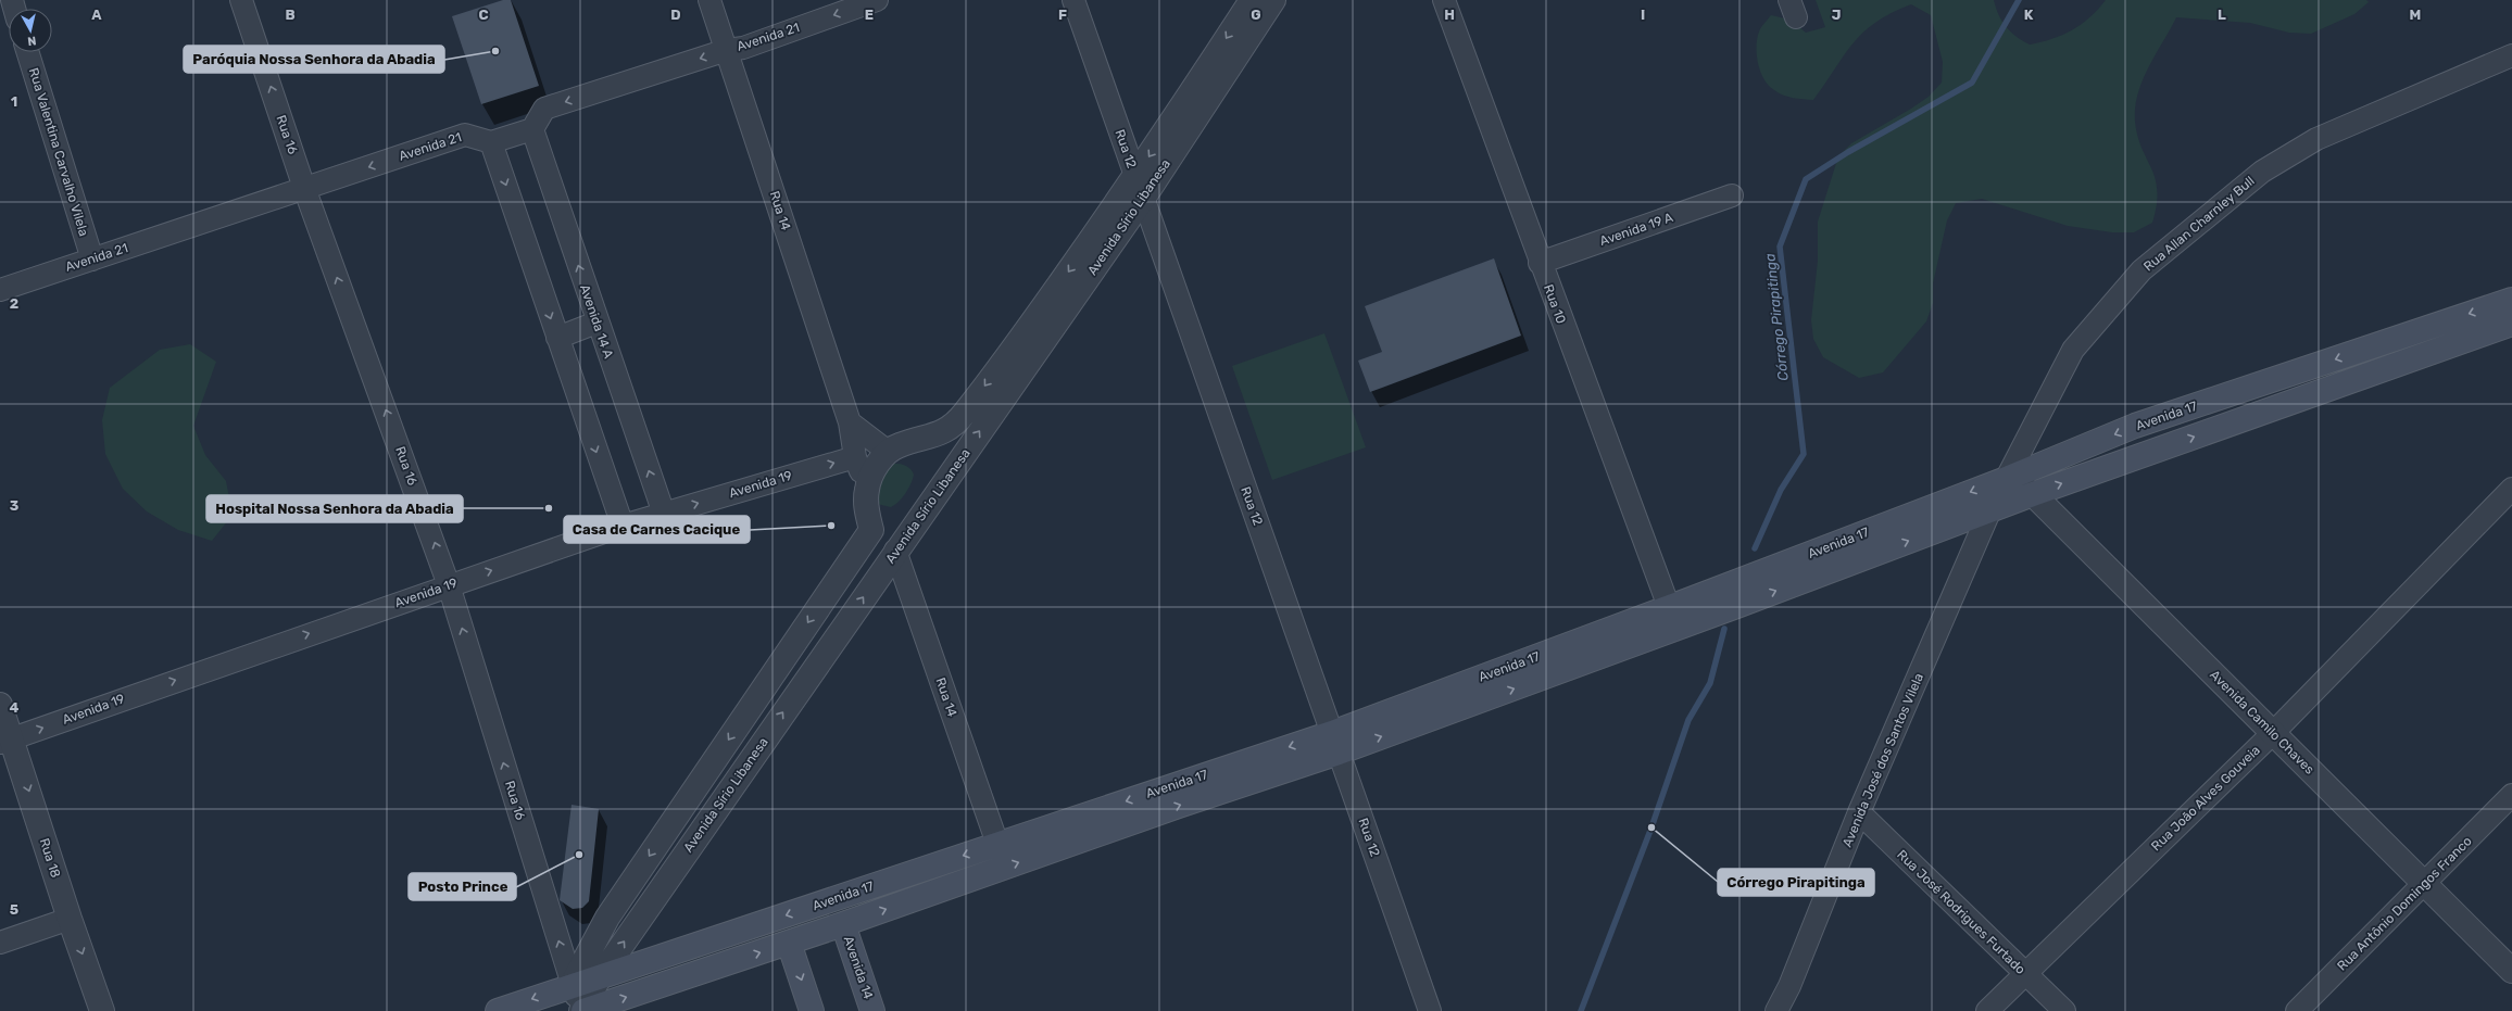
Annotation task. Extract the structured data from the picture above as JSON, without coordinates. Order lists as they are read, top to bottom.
{
  "streets": {
    "main road": ["Avenida 17", "Avenida 14"],
    "street": [
      "Avenida 21",
      "Rua 16",
      "Rua 12",
      "Rua Valentina Carvalho Vilela",
      "Rua 14",
      "Avenida Sírio Libanesa",
      "Rua Allan Charnley Bull",
      "Avenida 19 A",
      "Rua 10",
      "Avenida 14 A",
      "Avenida 19",
      "Avenida Camilo Chaves",
      "Avenida José dos Santos Vilela",
      "Rua João Alves Gouveia",
      "Rua 18",
      "Rua Antônio Domingos Franco",
      "Rua José Rodrigues Furtado"
    ]
  },
  "crossings": [
    ["Avenida 21", "Rua 16"],
    ["Avenida 21", "Rua Valentina Carvalho Vilela"],
    ["Avenida 21", "Rua 14"],
    ["Avenida 21", "Avenida 14 A"],
    ["Rua 16", "Avenida Sírio Libanesa"],
    ["Rua 16", "Avenida 17"],
    ["Rua 16", "Avenida 19"],
    ["Rua 12", "Avenida Sírio Libanesa"],
    ["Rua 12", "Avenida 17"],
    ["Rua 14", "Avenida Sírio Libanesa"],
    ["Rua 14", "Avenida 17"],
    ["Rua 14", "Avenida 19"],
    ["Avenida Sírio Libanesa", "Avenida 17"],
    ["Rua Allan Charnley Bull", "Avenida 17"],
    ["Rua Allan Charnley Bull", "Avenida Camilo Chaves"],
    ["Rua Allan Charnley Bull", "Avenida José dos Santos Vilela"],
    ["Avenida 19 A", "Rua 10"],
    ["Rua 10", "Avenida 17"],
    ["Avenida 14 A", "Avenida 19"],
    ["Avenida 17", "Avenida Camilo Chaves"],
    ["Avenida 17", "Avenida José dos Santos Vilela"],
    ["Avenida 17", "Avenida 14"],
    ["Avenida 19", "Rua 18"],
    ["Avenida Camilo Chaves", "Rua João Alves Gouveia"],
    ["Avenida Camilo Chaves", "Rua Antônio Domingos Franco"],
    ["Avenida José dos Santos Vilela", "Rua José Rodrigues Furtado"],
    ["Rua João Alves Gouveia", "Rua José Rodrigues Furtado"]
  ],
  "one_way": ["Avenida 21", "Avenida 19", "Rua 18"],
  "water": ["Córrego Pirapitinga"],
  "places": [
    "Paróquia Nossa Senhora da Abadia",
    "Hospital Nossa Senhora da Abadia",
    "Casa de Carnes Cacique",
    "Córrego Pirapitinga",
    "Posto Prince"
  ],
  "north": "bottom",
  "grid": {
    "columns": [
      "A",
      "B",
      "C",
      "D",
      "E",
      "F",
      "G",
      "H",
      "I",
      "J",
      "K",
      "L",
      "M"
    ],
    "rows": [
      "1",
      "2",
      "3",
      "4",
      "5"
    ]
  }
}
